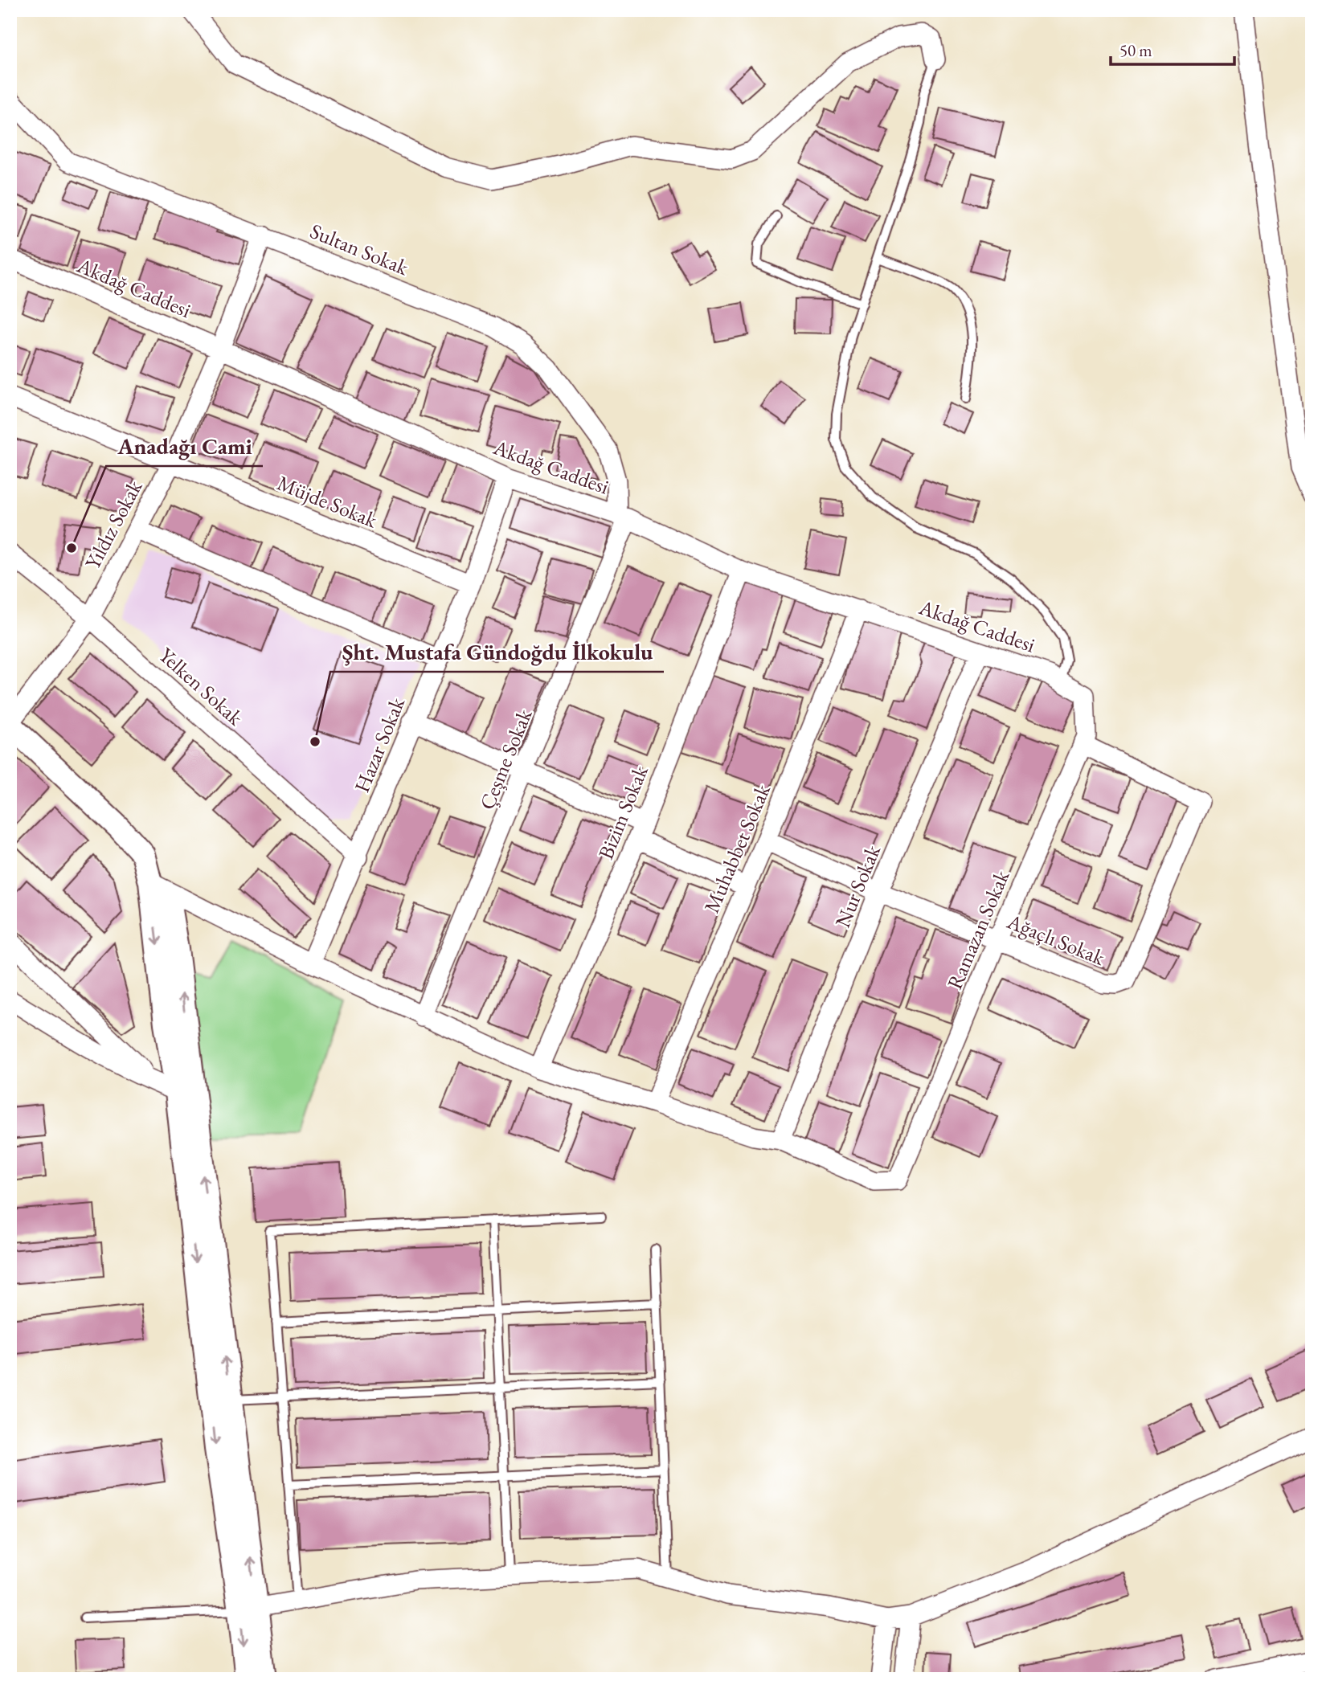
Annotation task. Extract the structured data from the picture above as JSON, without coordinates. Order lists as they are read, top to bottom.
{
  "streets": {
    "street": [
      "Sultan Sokak",
      "Akdağ Caddesi",
      "Müjde Sokak",
      "Yıldız Sokak",
      "Yelken Sokak",
      "Hazar Sokak",
      "Çeşme Sokak",
      "Bizim Sokak",
      "Muhabbet Sokak",
      "Nur Sokak",
      "Ramazan Sokak",
      "Ağaçlı Sokak"
    ]
  },
  "crossings": [
    ["Sultan Sokak", "Akdağ Caddesi"],
    ["Sultan Sokak", "Yıldız Sokak"],
    ["Sultan Sokak", "Çeşme Sokak"],
    ["Akdağ Caddesi", "Yıldız Sokak"],
    ["Akdağ Caddesi", "Hazar Sokak"],
    ["Akdağ Caddesi", "Çeşme Sokak"],
    ["Akdağ Caddesi", "Bizim Sokak"],
    ["Akdağ Caddesi", "Muhabbet Sokak"],
    ["Akdağ Caddesi", "Nur Sokak"],
    ["Akdağ Caddesi", "Ramazan Sokak"],
    ["Müjde Sokak", "Yıldız Sokak"],
    ["Müjde Sokak", "Hazar Sokak"],
    ["Yıldız Sokak", "Yelken Sokak"],
    ["Yelken Sokak", "Hazar Sokak"],
    ["Muhabbet Sokak", "Ağaçlı Sokak"],
    ["Nur Sokak", "Ramazan Sokak"],
    ["Nur Sokak", "Ağaçlı Sokak"],
    ["Ramazan Sokak", "Ağaçlı Sokak"]
  ],
  "places": ["Anadağı Cami", "Şht. Mustafa Gündoğdu İlkokulu"],
  "scale_bar": "50 m"
}
